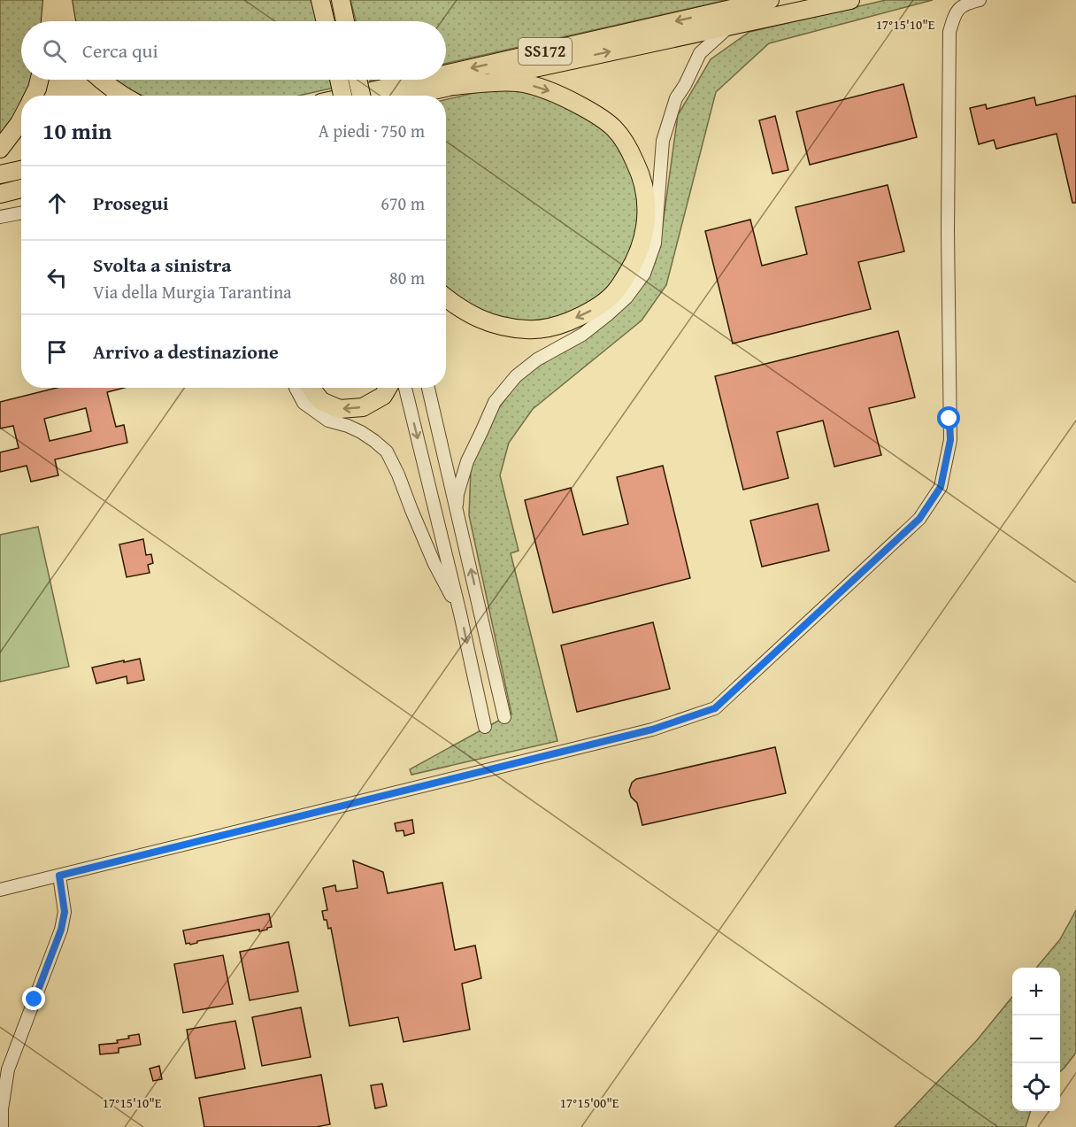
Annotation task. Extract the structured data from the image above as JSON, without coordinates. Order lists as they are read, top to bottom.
{
  "streets": {
    "highway": ["SS172"]
  },
  "page": {
    "search": "Cerca qui",
    "heading": ["10 min", "A piedi · 750 m"],
    "list": [
      ["Prosegui", "670 m"],
      ["Svolta a sinistra", "Via della Murgia Tarantina", "80 m"],
      "Arrivo a destinazione"
    ],
    "map_buttons": ["+", "−"]
  },
  "coordinates": ["17°15'10\"E", "17°15'00\"E"]
}
